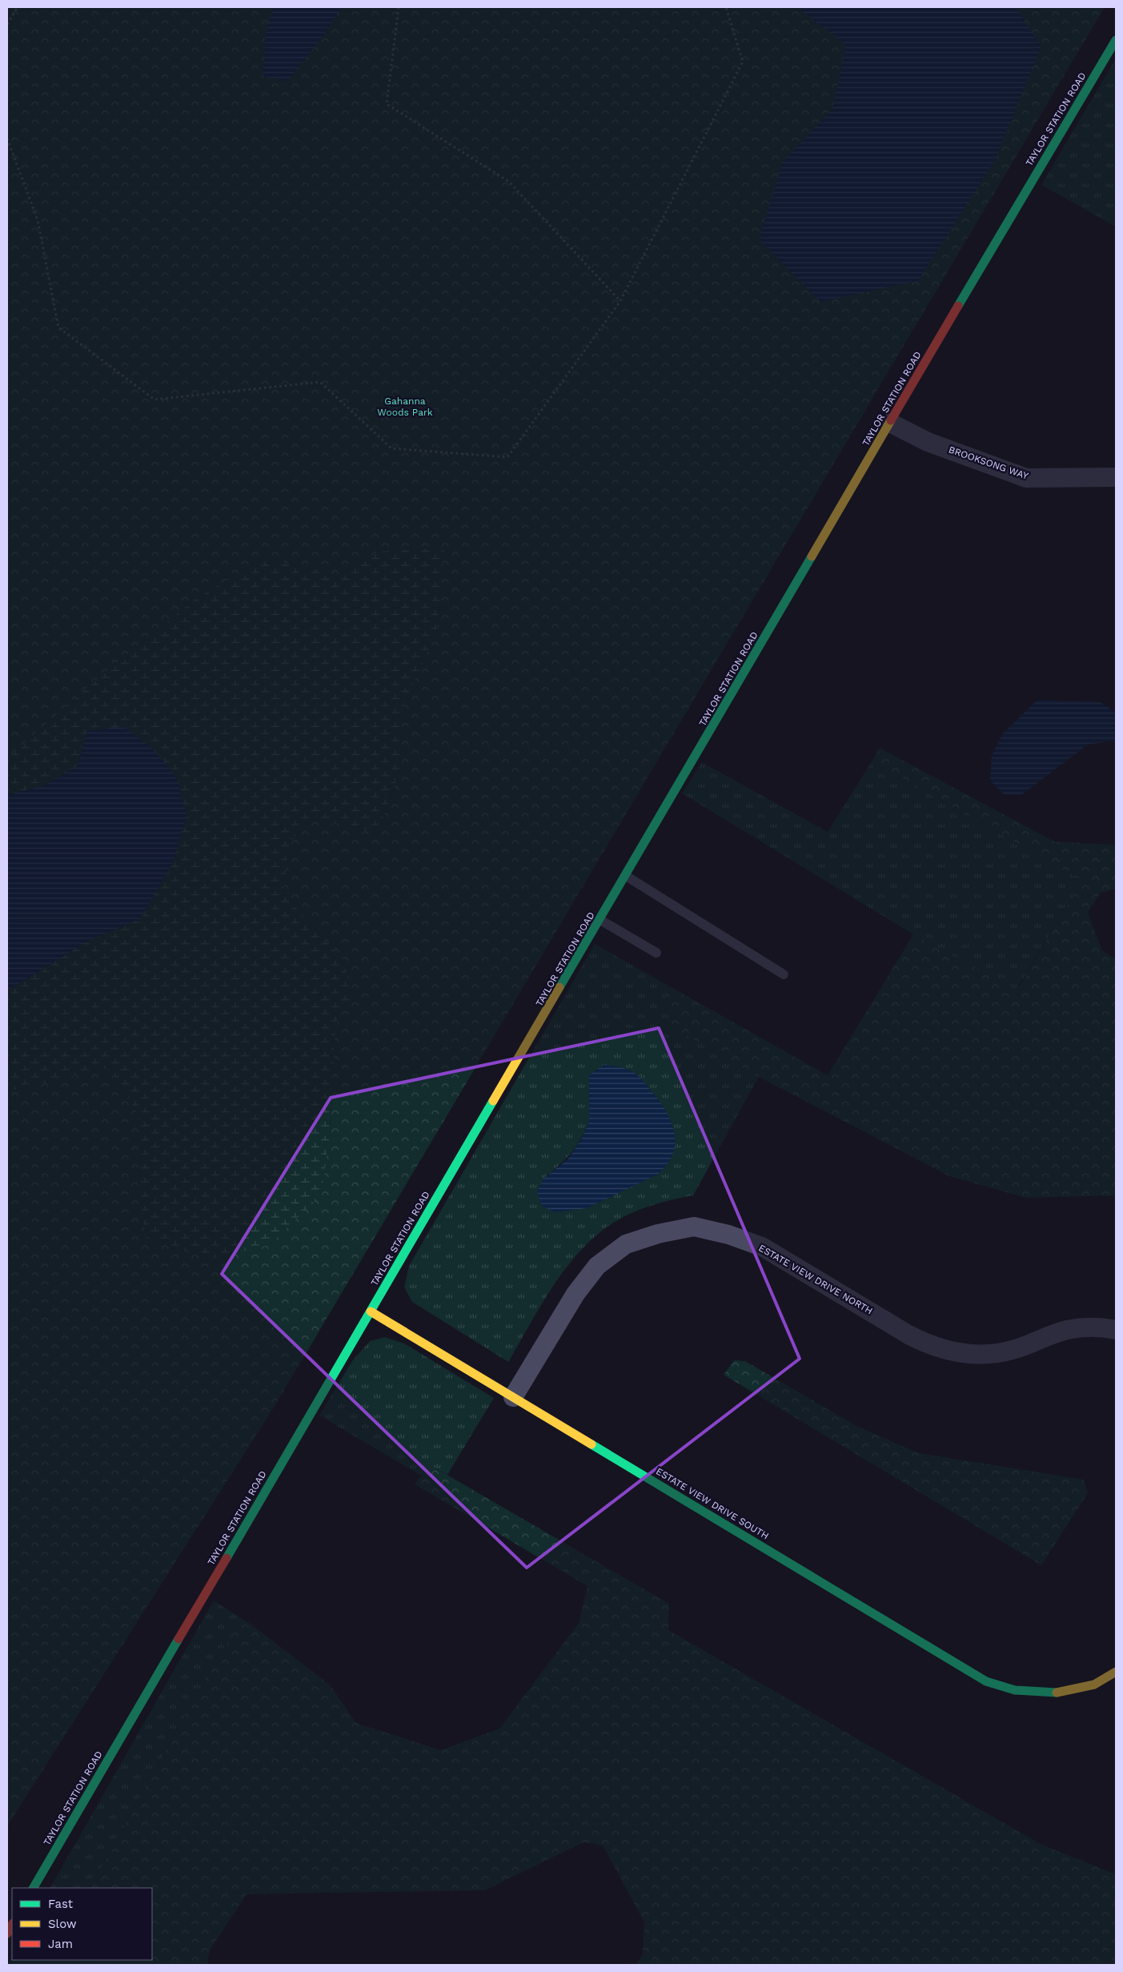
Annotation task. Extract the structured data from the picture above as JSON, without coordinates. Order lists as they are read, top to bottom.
{
  "streets": {
    "main road": ["TAYLOR STATION ROAD", "ESTATE VIEW DRIVE SOUTH"],
    "street": ["BROOKSONG WAY", "ESTATE VIEW DRIVE NORTH"]
  },
  "crossings": [
    ["TAYLOR STATION ROAD", "BROOKSONG WAY"],
    ["TAYLOR STATION ROAD", "ESTATE VIEW DRIVE SOUTH"],
    ["ESTATE VIEW DRIVE NORTH", "ESTATE VIEW DRIVE SOUTH"]
  ],
  "parks": ["Gahanna Woods Park"],
  "legend": ["Fast", "Slow", "Jam"]
}
